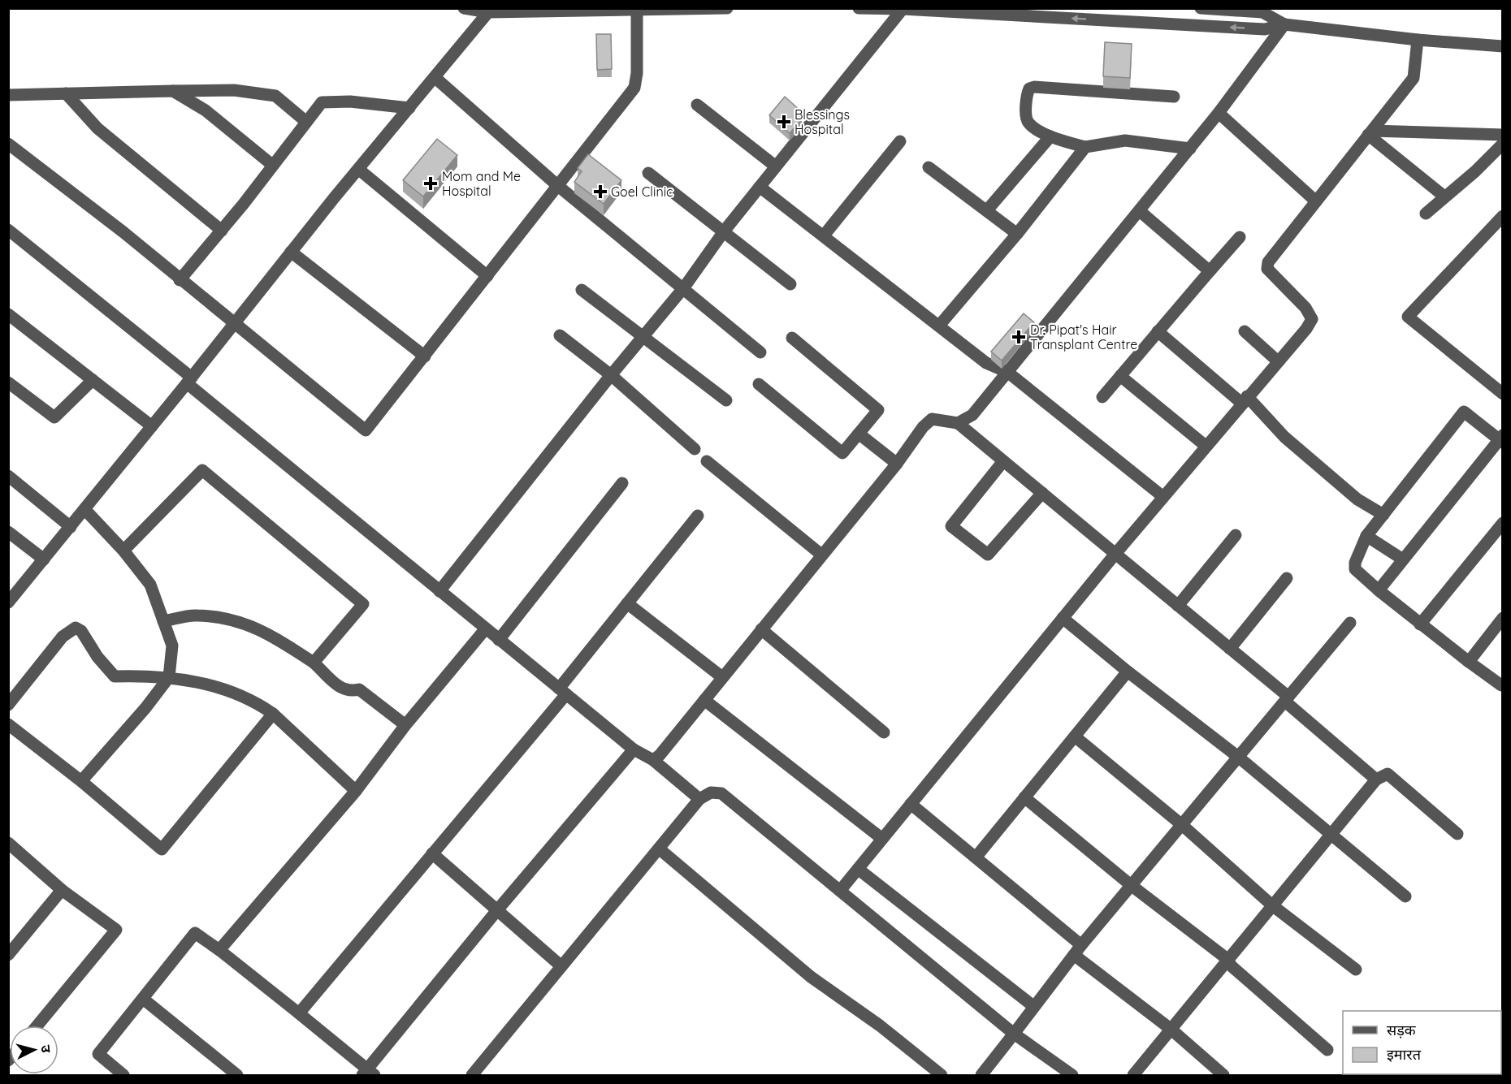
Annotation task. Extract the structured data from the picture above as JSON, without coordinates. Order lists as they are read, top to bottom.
{
  "places": {
    "health": [
      "Blessings Hospital",
      "Mom and Me Hospital",
      "Goel Clinic",
      "Dr. Pipat's Hair Transplant Centre"
    ]
  },
  "legend": ["सड़क", "इमारत"],
  "north": "right"
}
